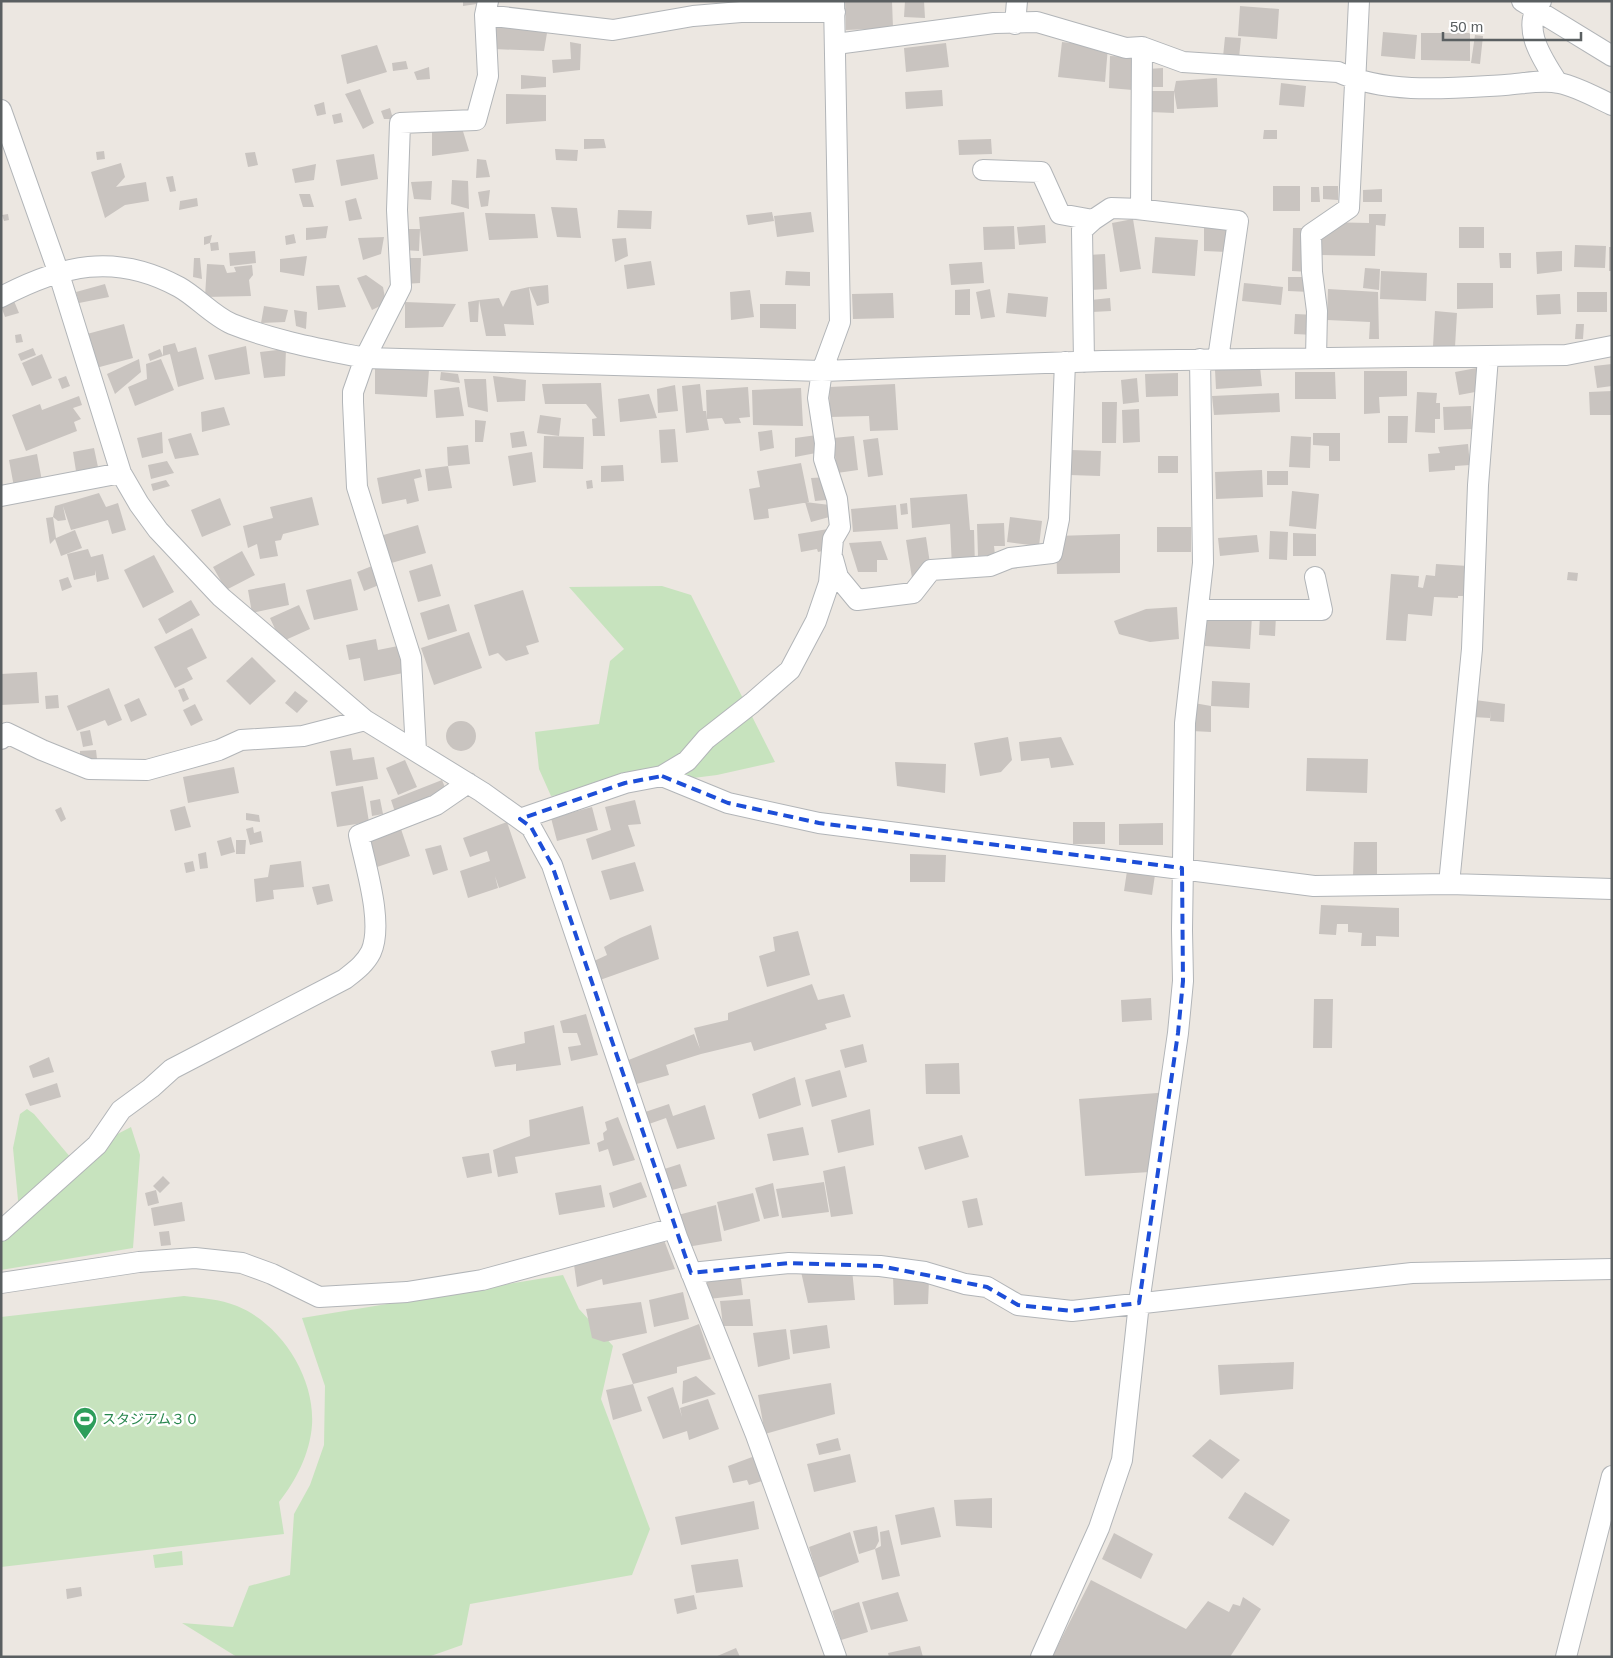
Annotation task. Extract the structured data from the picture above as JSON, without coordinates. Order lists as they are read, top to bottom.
{
  "places": {
    "sports": ["スタジアム３０"]
  },
  "scale_bar": "50 m"
}
